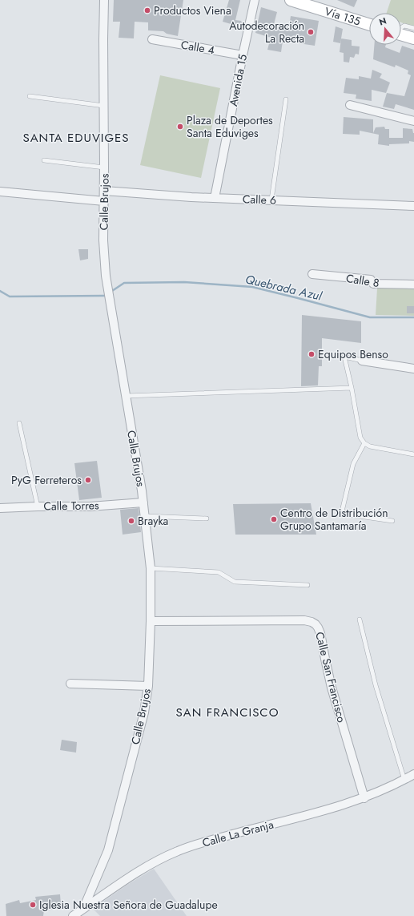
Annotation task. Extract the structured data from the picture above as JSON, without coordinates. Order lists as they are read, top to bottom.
{
  "streets": {
    "main road": ["Vía 135"],
    "street": [
      "Calle 4",
      "Avenida 15",
      "Calle 6",
      "Calle Brujos",
      "Calle 8",
      "Calle Torres",
      "Calle San Francisco",
      "Calle La Granja"
    ]
  },
  "crossings": [
    ["Calle 4", "Avenida 15"],
    ["Avenida 15", "Calle 6"],
    ["Calle 6", "Calle Brujos"],
    ["Calle Brujos", "Calle Torres"],
    ["Calle Brujos", "Calle San Francisco"],
    ["Calle Brujos", "Calle La Granja"],
    ["Calle San Francisco", "Calle La Granja"]
  ],
  "districts": ["SANTA EDUVIGES", "SAN FRANCISCO"],
  "water": ["Quebrada Azul"],
  "places": [
    "Productos Viena",
    "Autodecoración La Recta",
    "Plaza de Deportes Santa Eduviges",
    "Equipos Benso",
    "PyG Ferreteros",
    "Centro de Distribución Grupo Santamaría",
    "Brayka",
    "Iglesia Nuestra Señora de Guadalupe"
  ],
  "north": "top"
}
